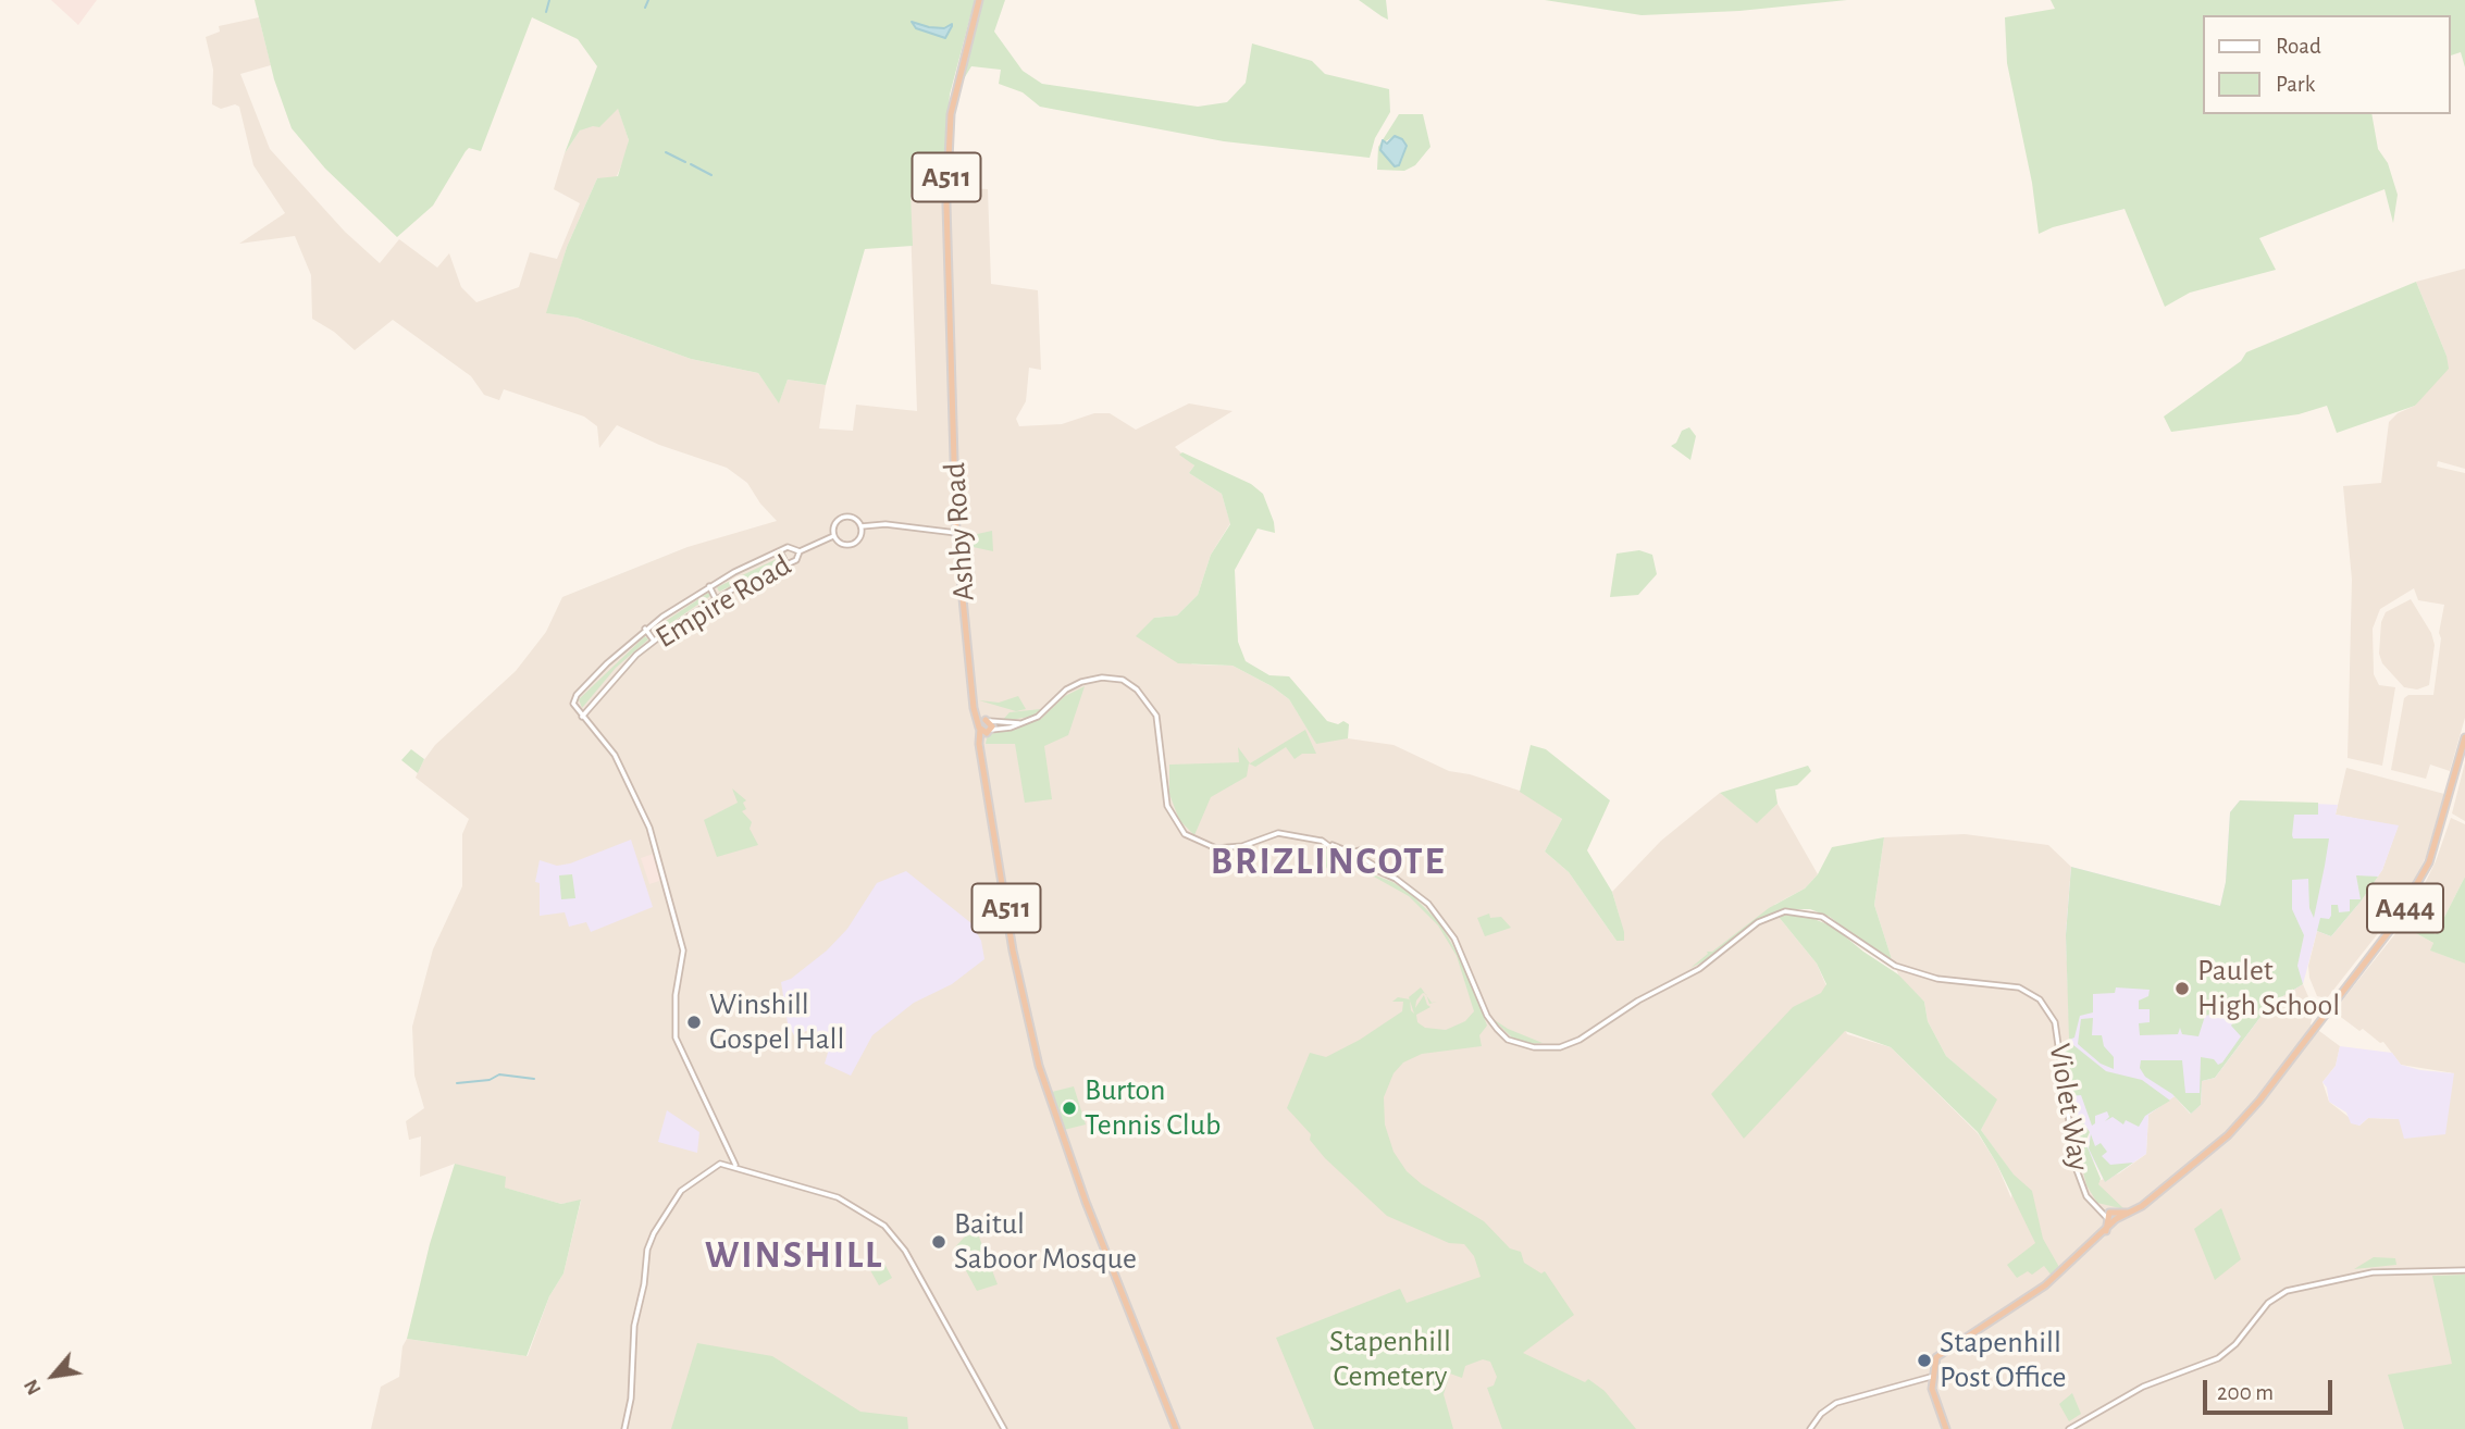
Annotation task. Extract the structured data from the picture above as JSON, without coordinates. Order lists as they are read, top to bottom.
{
  "streets": {
    "highway": ["A511", "Ashby Road", "A444"],
    "street": ["Empire Road", "Violet Way"]
  },
  "crossings": [
    ["A511", "Ashby Road"],
    ["A444", "Violet Way"]
  ],
  "districts": ["BRIZLINCOTE", "WINSHILL"],
  "parks": ["Stapenhill Cemetery"],
  "places": [
    "Paulet High School",
    "Winshill Gospel Hall",
    "Burton Tennis Club",
    "Baitul Saboor Mosque",
    "Stapenhill Post Office"
  ],
  "legend": ["Road", "Park"],
  "scale_bar": "200 m",
  "north": "bottom left"
}
